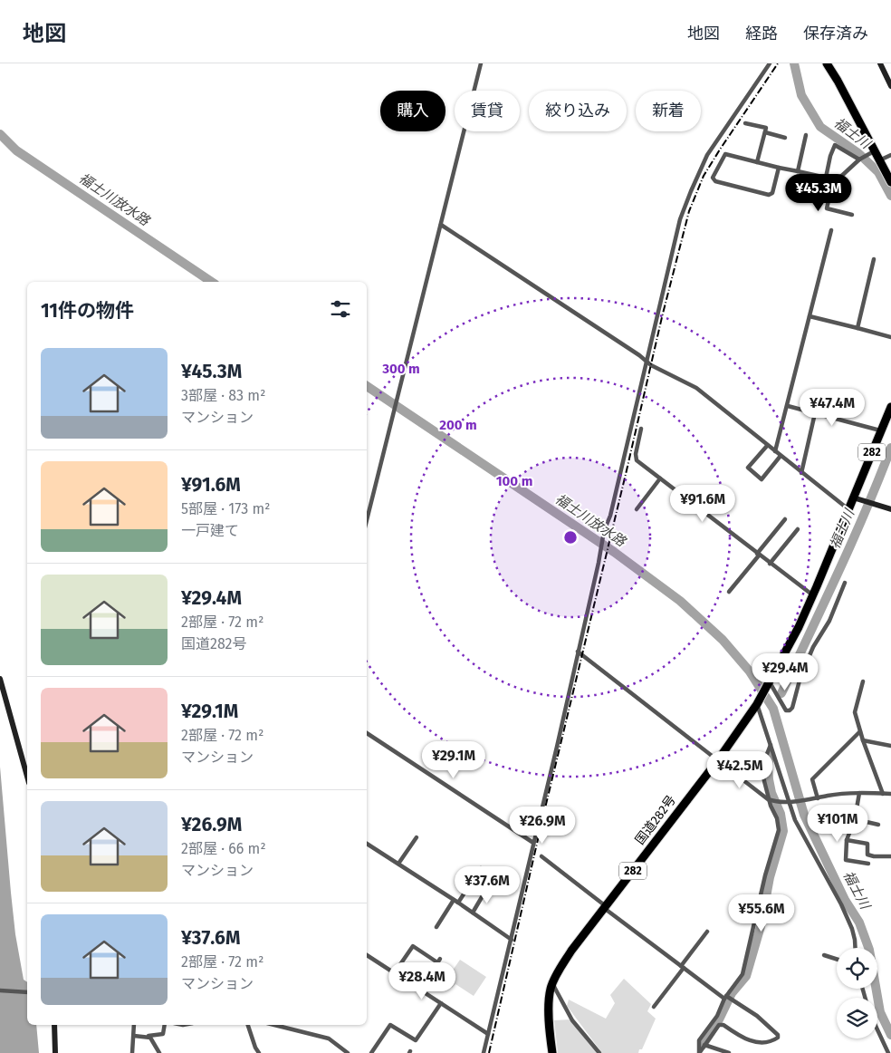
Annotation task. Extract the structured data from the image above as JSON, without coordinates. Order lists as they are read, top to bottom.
{
  "streets": {
    "highway": ["282", "国道282号"]
  },
  "water": ["福士川", "福士川放水路"],
  "page": {
    "header": "地図",
    "nav": ["地図", "経路", "保存済み"],
    "chip": [
      "購入",
      "賃貸",
      "絞り込み",
      "新着"
    ],
    "price": [
      "¥45.3M",
      "¥47.4M",
      "¥91.6M",
      "¥29.4M",
      "¥29.1M",
      "¥42.5M",
      "¥101M",
      "¥26.9M",
      "¥37.6M",
      "¥55.6M",
      "¥28.4M"
    ],
    "heading": "11件の物件",
    "list": [
      {
        "name": "¥45.3M",
        "note": "3部屋 · 83 m² · マンション"
      },
      {
        "name": "¥91.6M",
        "note": "5部屋 · 173 m² · 一戸建て"
      },
      {
        "name": "¥29.4M",
        "note": "2部屋 · 72 m² · 国道282号"
      },
      {
        "name": "¥29.1M",
        "note": "2部屋 · 72 m² · マンション"
      },
      {
        "name": "¥26.9M",
        "note": "2部屋 · 66 m² · マンション"
      },
      {
        "name": "¥37.6M",
        "note": "2部屋 · 72 m² · マンション"
      }
    ]
  },
  "rings": ["300 m", "200 m", "100 m"]
}
